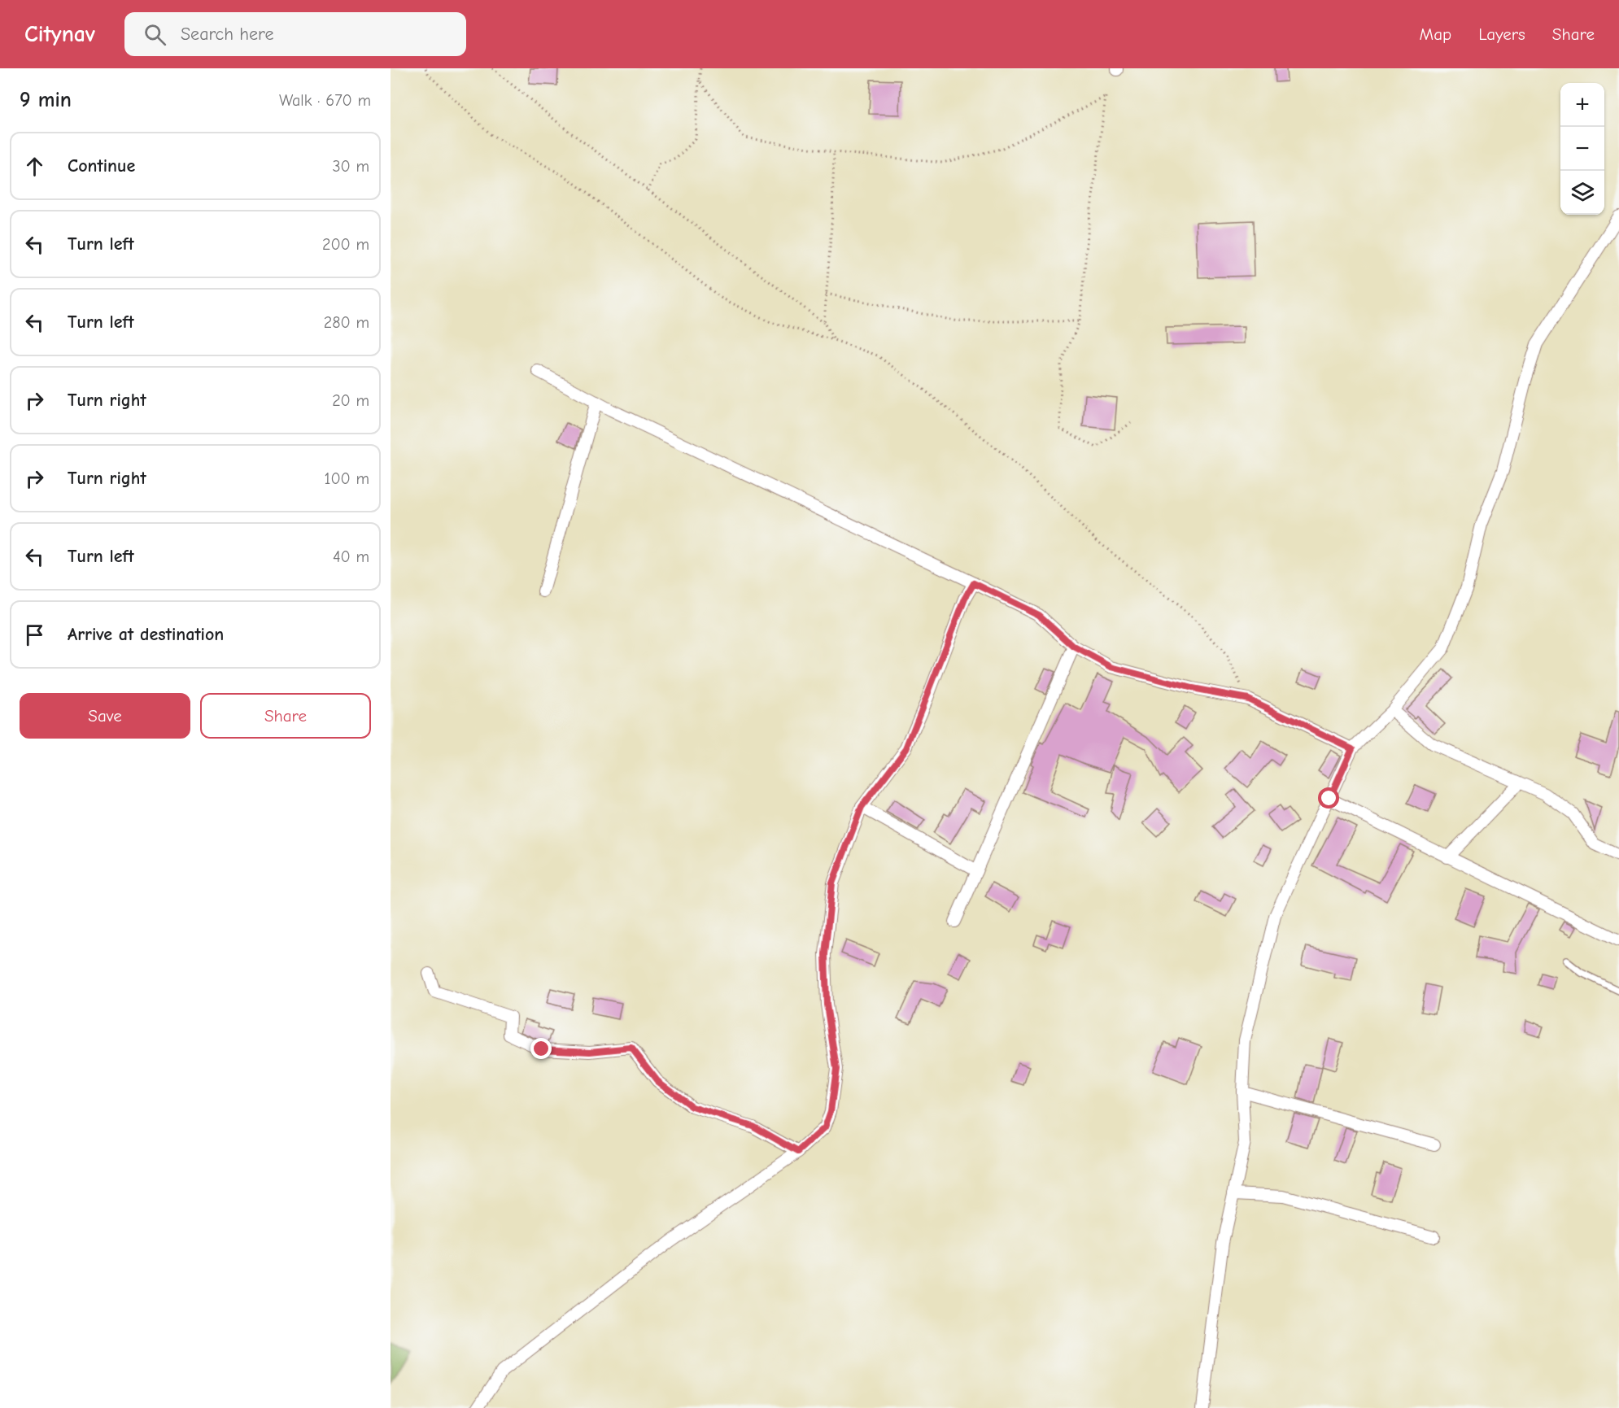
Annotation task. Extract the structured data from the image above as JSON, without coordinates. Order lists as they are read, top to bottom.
{
  "page": {
    "header": "Citynav",
    "search": "Search here",
    "nav": ["Map", "Layers", "Share"],
    "heading": ["9 min", "Walk · 670 m"],
    "map_buttons": ["+", "−"],
    "list": [
      ["Continue", "30 m"],
      ["Turn left", "200 m"],
      ["Turn left", "280 m"],
      ["Turn right", "20 m"],
      ["Turn right", "100 m"],
      ["Turn left", "40 m"],
      "Arrive at destination"
    ],
    "buttons": ["Save", "Share"]
  }
}
